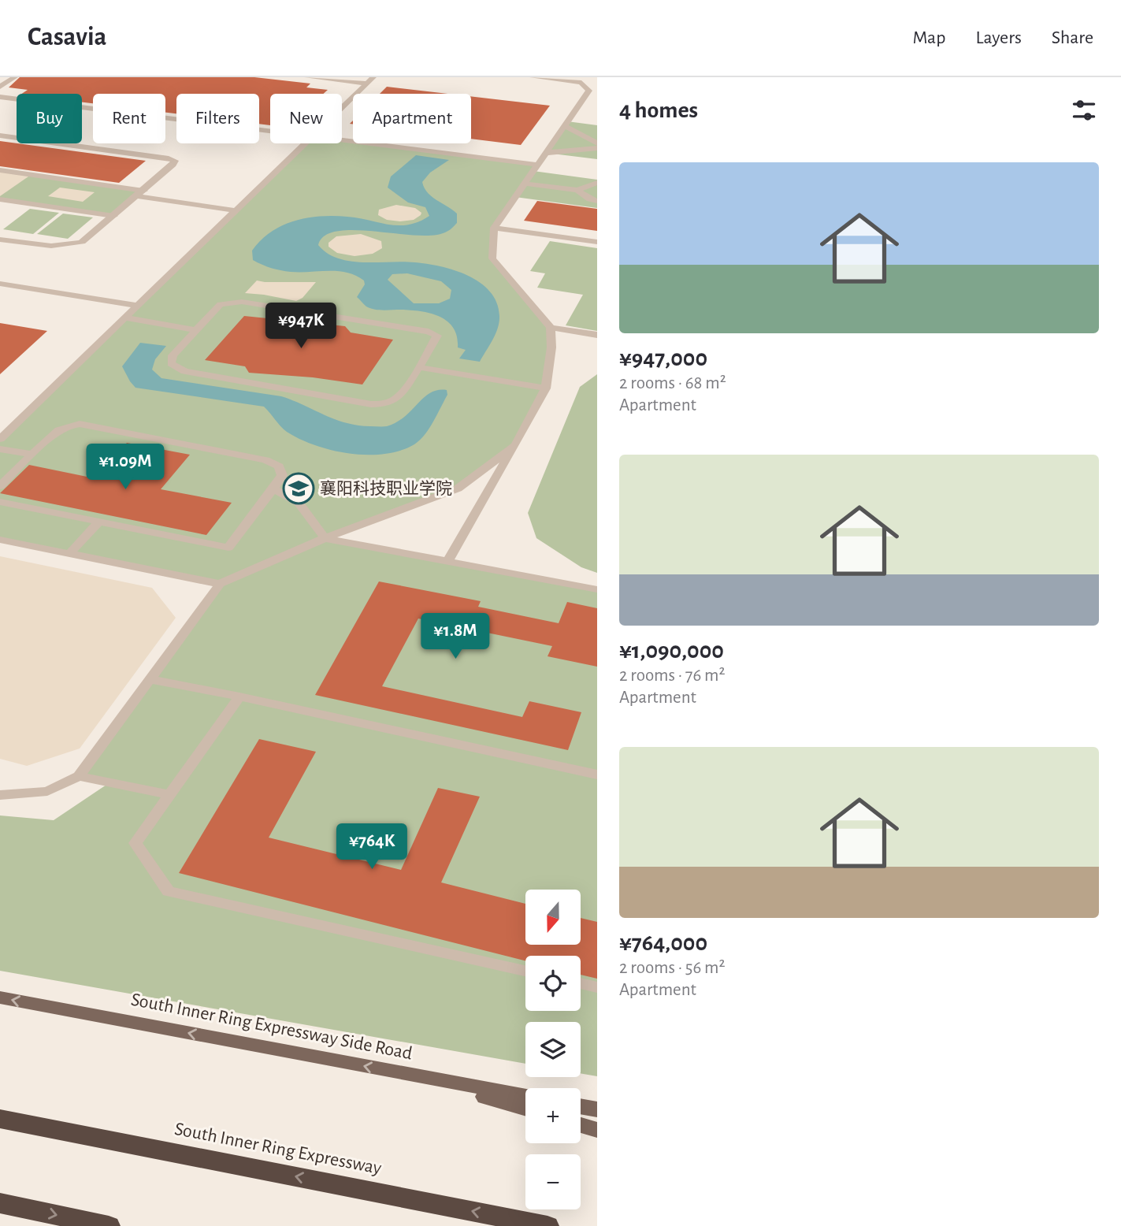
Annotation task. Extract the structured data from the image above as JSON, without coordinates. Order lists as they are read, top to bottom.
{
  "streets": {
    "highway": ["South Inner Ring Expressway"],
    "main road": ["South Inner Ring Expressway Side Road"]
  },
  "one_way": ["South Inner Ring Expressway Side Road", "South Inner Ring Expressway"],
  "places": {
    "school or university": ["襄阳科技职业学院"]
  },
  "north": "bottom",
  "page": {
    "header": "Casavia",
    "nav": ["Map", "Layers", "Share"],
    "heading": "4 homes",
    "chip": [
      "Buy",
      "Rent",
      "Filters",
      "New",
      "Apartment"
    ],
    "list": [
      {
        "name": "¥947,000",
        "note": "2 rooms · 68 m² · Apartment"
      },
      {
        "name": "¥1,090,000",
        "note": "2 rooms · 76 m² · Apartment"
      },
      {
        "name": "¥764,000",
        "note": "2 rooms · 56 m² · Apartment"
      }
    ],
    "price": [
      "¥947K",
      "¥1.09M",
      "¥1.8M",
      "¥764K"
    ],
    "map_buttons": ["+", "−"]
  }
}
